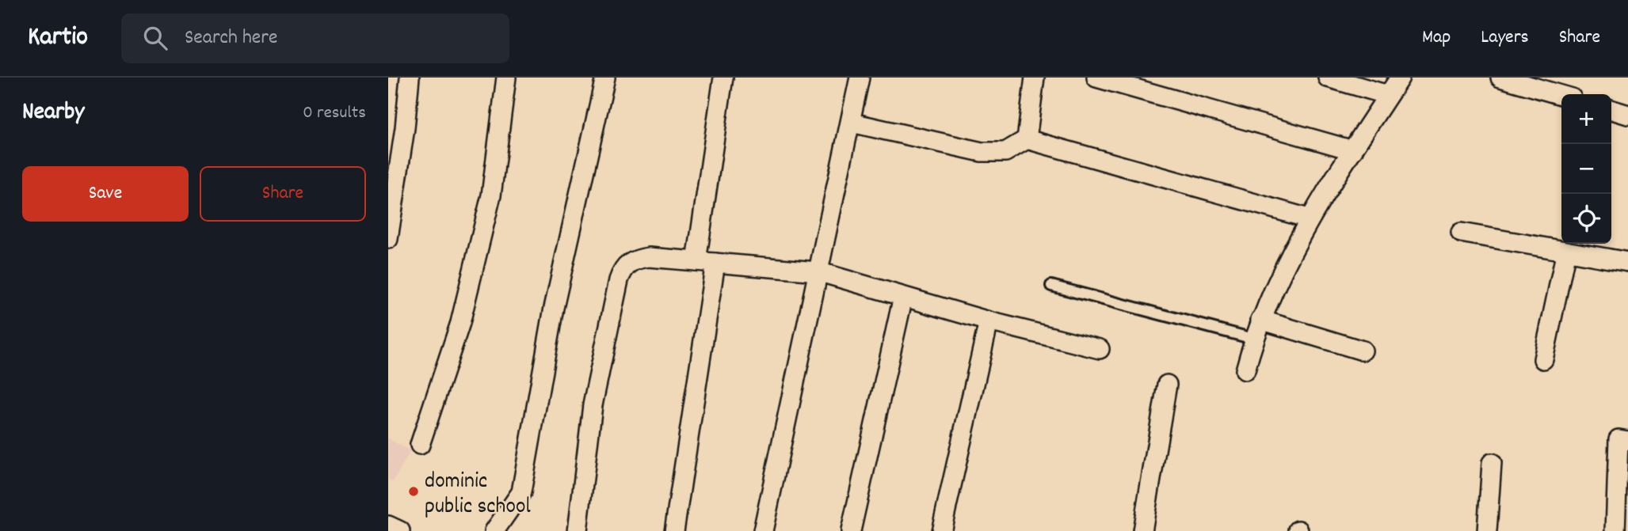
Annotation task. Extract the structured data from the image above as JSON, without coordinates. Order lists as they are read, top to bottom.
{
  "places": ["dominic public school"],
  "page": {
    "header": "Kartio",
    "search": "Search here",
    "nav": ["Map", "Layers", "Share"],
    "heading": ["Nearby", "0 results"],
    "map_buttons": ["+", "−"],
    "buttons": ["Save", "Share"]
  }
}
